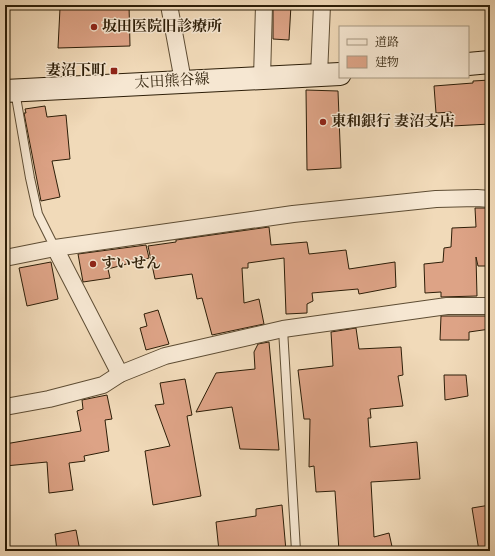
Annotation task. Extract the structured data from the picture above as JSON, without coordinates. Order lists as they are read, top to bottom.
{
  "streets": {
    "main road": ["太田熊谷線"]
  },
  "places": {
    "other": ["坂田医院旧診療所", "東和銀行 妻沼支店", "すいせん"],
    "transit": ["妻沼下町"]
  },
  "legend": ["道路", "建物"]
}
